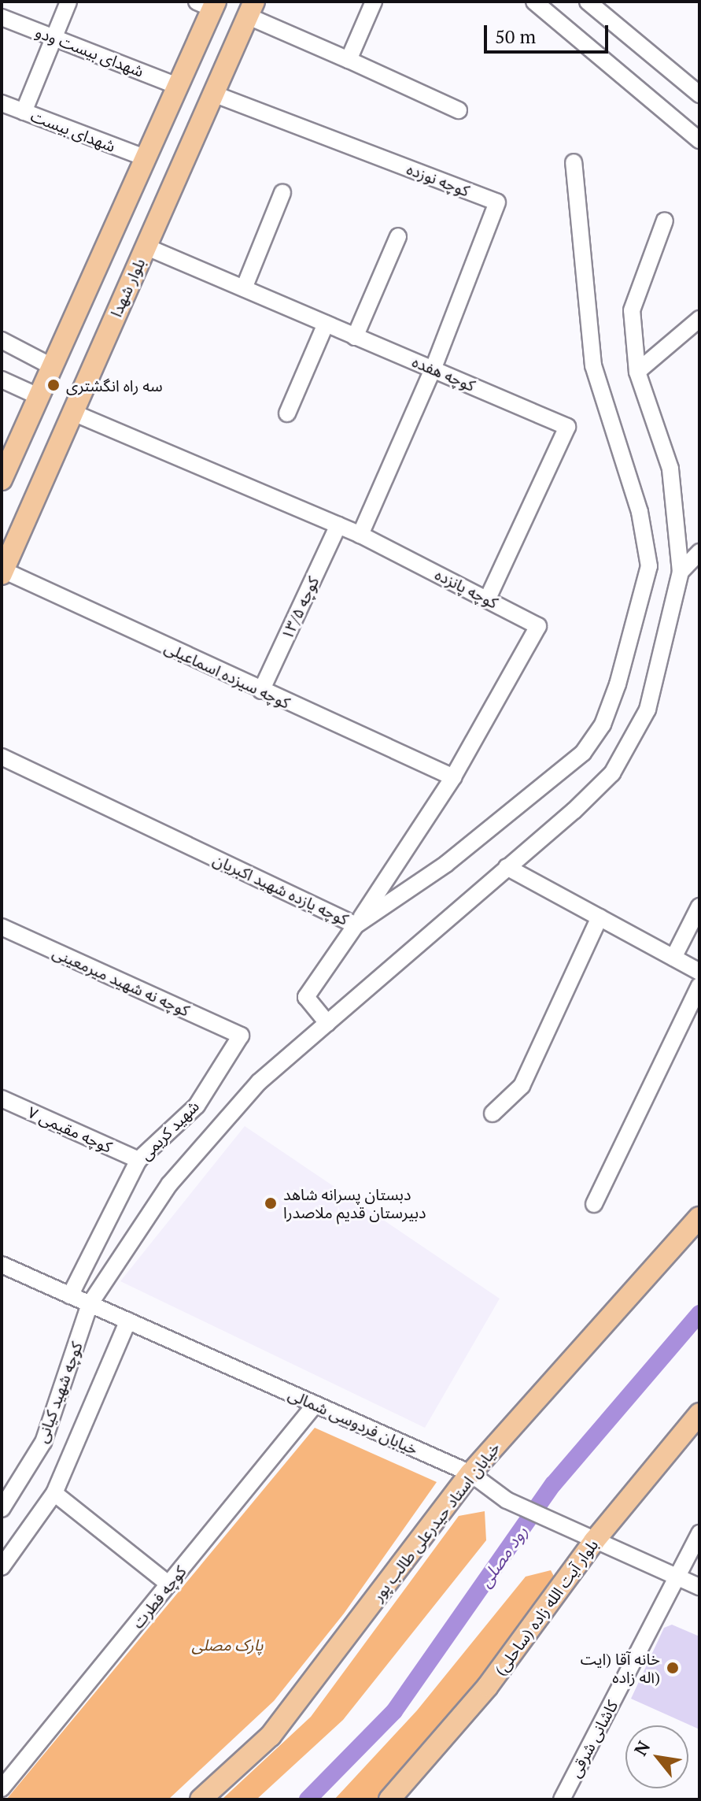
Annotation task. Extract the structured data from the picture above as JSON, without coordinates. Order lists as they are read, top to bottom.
{
  "streets": {
    "main road": ["بلوار شهدا", "خیابان استاد حیدرعلی طالب پور", "بلوار آیت الله زاده (ساحلی)"],
    "street": [
      "شهدای بیست ودو",
      "شهدای بیست",
      "کوچه نوزده",
      "کوچه هفده",
      "کوچه پانزده",
      "کوچه ۱۳/۵",
      "کوچه سیزده اسماعیلی",
      "کوچه یازده شهید اکبریان",
      "کوچه نه شهید میرمعینی",
      "کوچه مقیمی ۷",
      "شهید کریمی",
      "کوچه شهید کیانی",
      "خیابان فردوسی شمالی",
      "کوچه فطرت",
      "کاشانی شرقی"
    ]
  },
  "crossings": [
    ["کوچه نوزده", "بلوار شهدا"],
    ["کوچه نوزده", "کوچه هفده"],
    ["بلوار شهدا", "کوچه هفده"],
    ["بلوار شهدا", "کوچه پانزده"],
    ["بلوار شهدا", "کوچه سیزده اسماعیلی"],
    ["کوچه هفده", "کوچه پانزده"],
    ["کوچه پانزده", "کوچه ۱۳/۵"],
    ["کوچه پانزده", "کوچه سیزده اسماعیلی"],
    ["کوچه پانزده", "کوچه یازده شهید اکبریان"],
    ["کوچه ۱۳/۵", "کوچه سیزده اسماعیلی"],
    ["کوچه نه شهید میرمعینی", "شهید کریمی"],
    ["کوچه مقیمی ۷", "شهید کریمی"],
    ["شهید کریمی", "خیابان فردوسی شمالی"],
    ["کوچه شهید کیانی", "خیابان فردوسی شمالی"],
    ["خیابان فردوسی شمالی", "خیابان استاد حیدرعلی طالب پور"],
    ["خیابان فردوسی شمالی", "کوچه فطرت"],
    ["خیابان فردوسی شمالی", "بلوار آیت الله زاده (ساحلی)"],
    ["خیابان فردوسی شمالی", "کاشانی شرقی"]
  ],
  "water": ["رود مصلی"],
  "parks": ["پارک مصلی"],
  "places": ["سه راه انگشتری", "دبستان پسرانه شاهد دبیرستان قدیم ملاصدرا", "خانه آقا (ایت اله زاده)"],
  "scale_bar": "50 m",
  "north": "top left"
}
